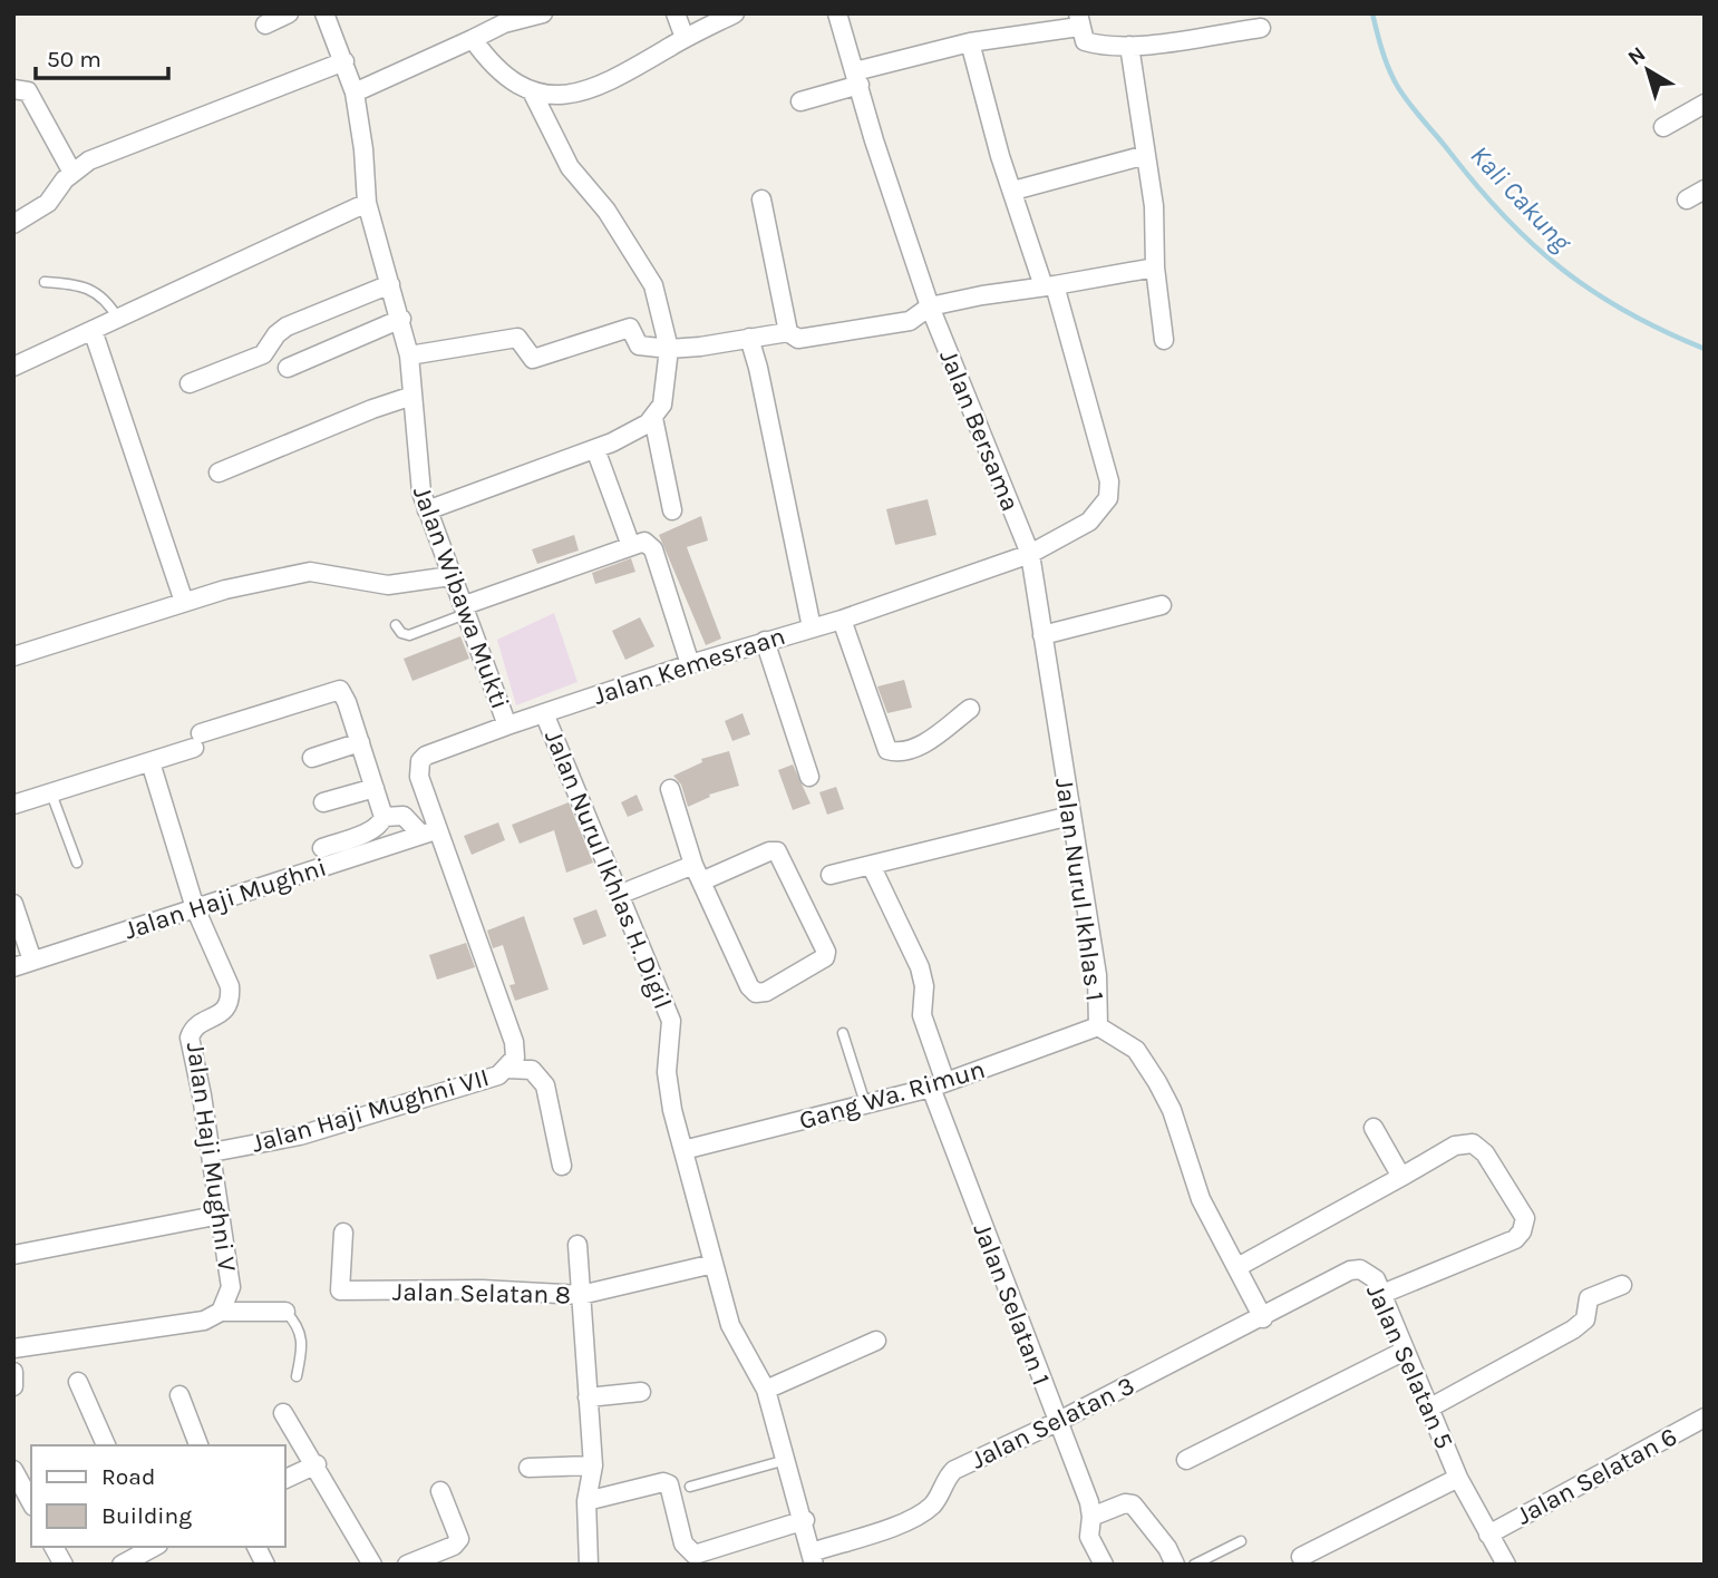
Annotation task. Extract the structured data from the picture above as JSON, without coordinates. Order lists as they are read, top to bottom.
{
  "streets": {
    "street": [
      "Jalan Bersama",
      "Jalan Wibawa Mukti",
      "Jalan Kemesraan",
      "Jalan Nurul Ikhlas H. Digil",
      "Jalan Nurul Ikhlas 1",
      "Jalan Haji Mughni",
      "Gang Wa. Rimun",
      "Jalan Haji Mughni VII",
      "Jalan Haji Mughni V",
      "Jalan Selatan 8",
      "Jalan Selatan 1",
      "Jalan Selatan 5",
      "Jalan Selatan 3",
      "Jalan Selatan 6"
    ]
  },
  "crossings": [
    ["Jalan Bersama", "Jalan Kemesraan"],
    ["Jalan Bersama", "Jalan Nurul Ikhlas 1"],
    ["Jalan Wibawa Mukti", "Jalan Kemesraan"],
    ["Jalan Kemesraan", "Jalan Nurul Ikhlas H. Digil"],
    ["Jalan Kemesraan", "Jalan Nurul Ikhlas 1"],
    ["Jalan Kemesraan", "Jalan Haji Mughni"],
    ["Jalan Kemesraan", "Jalan Haji Mughni VII"],
    ["Jalan Nurul Ikhlas H. Digil", "Gang Wa. Rimun"],
    ["Jalan Nurul Ikhlas H. Digil", "Jalan Selatan 8"],
    ["Jalan Nurul Ikhlas H. Digil", "Jalan Selatan 3"],
    ["Jalan Nurul Ikhlas 1", "Gang Wa. Rimun"],
    ["Jalan Nurul Ikhlas 1", "Jalan Selatan 5"],
    ["Jalan Nurul Ikhlas 1", "Jalan Selatan 3"],
    ["Jalan Haji Mughni", "Jalan Haji Mughni VII"],
    ["Jalan Haji Mughni", "Jalan Haji Mughni V"],
    ["Gang Wa. Rimun", "Jalan Selatan 1"],
    ["Jalan Haji Mughni VII", "Jalan Haji Mughni V"],
    ["Jalan Selatan 1", "Jalan Selatan 3"],
    ["Jalan Selatan 5", "Jalan Selatan 3"],
    ["Jalan Selatan 5", "Jalan Selatan 6"]
  ],
  "water": ["Kali Cakung"],
  "legend": ["Road", "Building"],
  "scale_bar": "50 m",
  "north": "top left"
}
